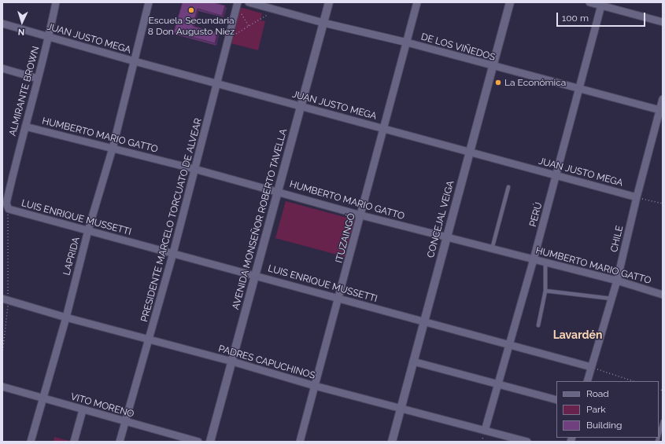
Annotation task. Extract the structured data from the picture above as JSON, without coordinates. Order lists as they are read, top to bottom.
{
  "streets": {
    "street": [
      "JUAN JUSTO MEGA",
      "DE LOS VIÑEDOS",
      "ALMIRANTE BROWN",
      "HUMBERTO MARIO GATTO",
      "PERÚ",
      "LUIS ENRIQUE MUSSETTI",
      "AVENIDA MONSEÑOR ROBERTO TAVELLA",
      "CONCEJAL VEIGA",
      "PRESIDENTE MARCELO TORCUATO DE ALVEAR",
      "ITUZAINGÓ",
      "CHILE",
      "LAPRIDA",
      "PADRES CAPUCHINOS",
      "VITO MORENO"
    ]
  },
  "crossings": [
    ["JUAN JUSTO MEGA", "ALMIRANTE BROWN"],
    ["JUAN JUSTO MEGA", "PERÚ"],
    ["JUAN JUSTO MEGA", "AVENIDA MONSEÑOR ROBERTO TAVELLA"],
    ["JUAN JUSTO MEGA", "CONCEJAL VEIGA"],
    ["JUAN JUSTO MEGA", "PRESIDENTE MARCELO TORCUATO DE ALVEAR"],
    ["JUAN JUSTO MEGA", "ITUZAINGÓ"],
    ["JUAN JUSTO MEGA", "CHILE"],
    ["JUAN JUSTO MEGA", "LAPRIDA"],
    ["DE LOS VIÑEDOS", "PERÚ"],
    ["DE LOS VIÑEDOS", "AVENIDA MONSEÑOR ROBERTO TAVELLA"],
    ["DE LOS VIÑEDOS", "CONCEJAL VEIGA"],
    ["DE LOS VIÑEDOS", "ITUZAINGÓ"],
    ["DE LOS VIÑEDOS", "CHILE"],
    ["ALMIRANTE BROWN", "HUMBERTO MARIO GATTO"],
    ["ALMIRANTE BROWN", "LUIS ENRIQUE MUSSETTI"],
    ["HUMBERTO MARIO GATTO", "PERÚ"],
    ["HUMBERTO MARIO GATTO", "AVENIDA MONSEÑOR ROBERTO TAVELLA"],
    ["HUMBERTO MARIO GATTO", "CONCEJAL VEIGA"],
    ["HUMBERTO MARIO GATTO", "PRESIDENTE MARCELO TORCUATO DE ALVEAR"],
    ["HUMBERTO MARIO GATTO", "ITUZAINGÓ"],
    ["HUMBERTO MARIO GATTO", "CHILE"],
    ["HUMBERTO MARIO GATTO", "LAPRIDA"],
    ["PERÚ", "LUIS ENRIQUE MUSSETTI"],
    ["PERÚ", "PADRES CAPUCHINOS"],
    ["LUIS ENRIQUE MUSSETTI", "AVENIDA MONSEÑOR ROBERTO TAVELLA"],
    ["LUIS ENRIQUE MUSSETTI", "CONCEJAL VEIGA"],
    ["LUIS ENRIQUE MUSSETTI", "PRESIDENTE MARCELO TORCUATO DE ALVEAR"],
    ["LUIS ENRIQUE MUSSETTI", "ITUZAINGÓ"],
    ["LUIS ENRIQUE MUSSETTI", "CHILE"],
    ["LUIS ENRIQUE MUSSETTI", "LAPRIDA"],
    ["AVENIDA MONSEÑOR ROBERTO TAVELLA", "PADRES CAPUCHINOS"],
    ["CONCEJAL VEIGA", "PADRES CAPUCHINOS"],
    ["PRESIDENTE MARCELO TORCUATO DE ALVEAR", "PADRES CAPUCHINOS"],
    ["PRESIDENTE MARCELO TORCUATO DE ALVEAR", "VITO MORENO"],
    ["ITUZAINGÓ", "PADRES CAPUCHINOS"],
    ["LAPRIDA", "PADRES CAPUCHINOS"],
    ["LAPRIDA", "VITO MORENO"]
  ],
  "districts": ["Lavardén"],
  "places": ["Escuela Secundaria 8 Don Augusto Niez", "La Económica"],
  "legend": ["Road", "Park", "Building"],
  "scale_bar": "100 m",
  "north": "bottom"
}
